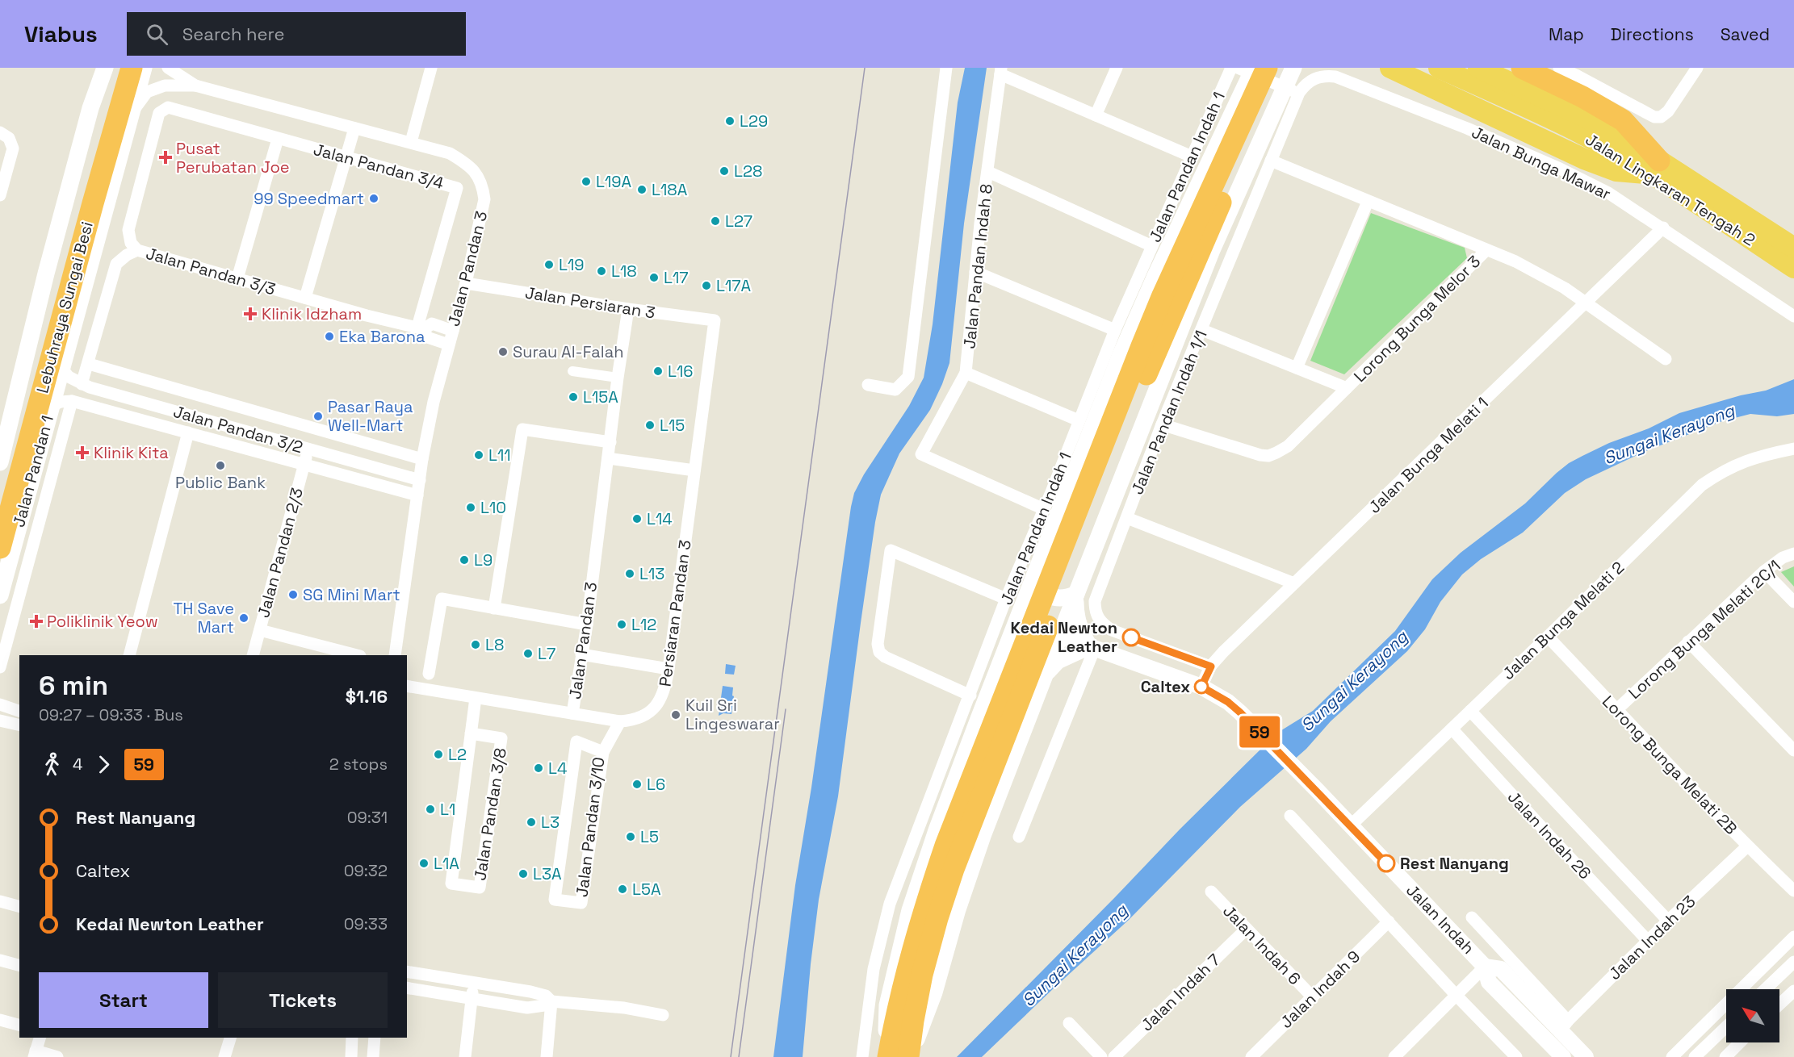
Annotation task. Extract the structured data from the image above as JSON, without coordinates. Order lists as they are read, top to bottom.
{
  "streets": {
    "highway": ["Jalan Lingkaran Tengah 2", "Lebuhraya Sungai Besi"],
    "main road": ["Jalan Pandan 1"],
    "street": [
      "Jalan Bunga Mawar",
      "Jalan Pandan 3/4",
      "Jalan Pandan Indah 1",
      "Jalan Pandan Indah 8",
      "Jalan Pandan 3",
      "Jalan Pandan 3/3",
      "Jalan Persiaran 3",
      "Lorong Bunga Melor 3",
      "Jalan Pandan Indah 1/1",
      "Jalan Pandan 3/2",
      "Jalan Bunga Melati 1",
      "Jalan Pandan 2/3",
      "Persiaran Pandan 3",
      "Jalan Bunga Melati 2",
      "Lorong Bunga Melati 2C/1",
      "Lorong Bunga Melati 2B",
      "Jalan Pandan 3/8",
      "Jalan Pandan 3/10",
      "Jalan Indah 26",
      "Jalan Indah",
      "Jalan Indah 23",
      "Jalan Indah 6",
      "Jalan Indah 9",
      "Jalan Indah 7"
    ]
  },
  "crossings": [
    ["Jalan Bunga Mawar", "Jalan Pandan Indah 1/1"],
    ["Jalan Bunga Mawar", "Jalan Bunga Melati 1"],
    ["Jalan Pandan 3/4", "Jalan Pandan 3/3"],
    ["Jalan Pandan Indah 1", "Jalan Pandan Indah 8"],
    ["Jalan Pandan 3", "Jalan Pandan 3/3"],
    ["Jalan Pandan 3", "Jalan Persiaran 3"],
    ["Jalan Pandan 3", "Jalan Pandan 3/2"],
    ["Jalan Pandan 3", "Jalan Pandan 1"],
    ["Jalan Pandan 3", "Persiaran Pandan 3"],
    ["Jalan Persiaran 3", "Persiaran Pandan 3"],
    ["Lorong Bunga Melor 3", "Jalan Pandan Indah 1/1"],
    ["Jalan Pandan Indah 1/1", "Jalan Bunga Melati 1"],
    ["Jalan Pandan 3/2", "Jalan Pandan 1"],
    ["Jalan Pandan 3/2", "Jalan Pandan 2/3"],
    ["Jalan Bunga Melati 1", "Jalan Indah"],
    ["Persiaran Pandan 3", "Jalan Pandan 3/8"],
    ["Jalan Bunga Melati 2", "Lorong Bunga Melati 2B"],
    ["Jalan Bunga Melati 2", "Jalan Indah 26"],
    ["Jalan Bunga Melati 2", "Jalan Indah"],
    ["Lorong Bunga Melati 2C/1", "Lorong Bunga Melati 2B"],
    ["Lorong Bunga Melati 2B", "Jalan Indah 23"],
    ["Jalan Indah 26", "Jalan Indah 23"],
    ["Jalan Indah", "Jalan Indah 23"],
    ["Jalan Indah 6", "Jalan Indah 9"],
    ["Jalan Indah 6", "Jalan Indah 7"]
  ],
  "water": ["Sungai Kerayong"],
  "places": {
    "other": [
      "L29",
      "L28",
      "L19A",
      "L18A",
      "99 Speedmart",
      "L27",
      "L19",
      "L18",
      "L17",
      "L17A",
      "Eka Barona",
      "Surau Al-Falah",
      "L16",
      "L15A",
      "Pasar Raya Well-Mart",
      "L15",
      "L11",
      "Public Bank",
      "L10",
      "L14",
      "L9",
      "L13",
      "SG Mini Mart",
      "TH Save Mart",
      "L12",
      "Kedai Newton Leather",
      "L8",
      "L7",
      "Caltex",
      "Kuil Sri Lingeswarar",
      "L2",
      "L4",
      "L6",
      "L1",
      "L3",
      "L5",
      "L1A",
      "Rest Nanyang",
      "L3A",
      "L5A"
    ],
    "health": [
      "Pusat Perubatan Joe",
      "Klinik Idzham",
      "Klinik Kita",
      "Poliklinik Yeow"
    ]
  },
  "lines": ["bus line 59"],
  "north": "top left",
  "page": {
    "header": "Viabus",
    "search": "Search here",
    "nav": ["Map", "Directions", "Saved"],
    "on_map": "59",
    "heading": ["6 min", "09:27 – 09:33 · Bus", "$1.16"],
    "legs": ["4", "59", "2 stops"],
    "list": [
      {
        "name": "Rest Nanyang",
        "value": "09:31"
      },
      {
        "name": "Caltex",
        "value": "09:32"
      },
      {
        "name": "Kedai Newton Leather",
        "value": "09:33"
      }
    ],
    "buttons": ["Start", "Tickets"]
  }
}
